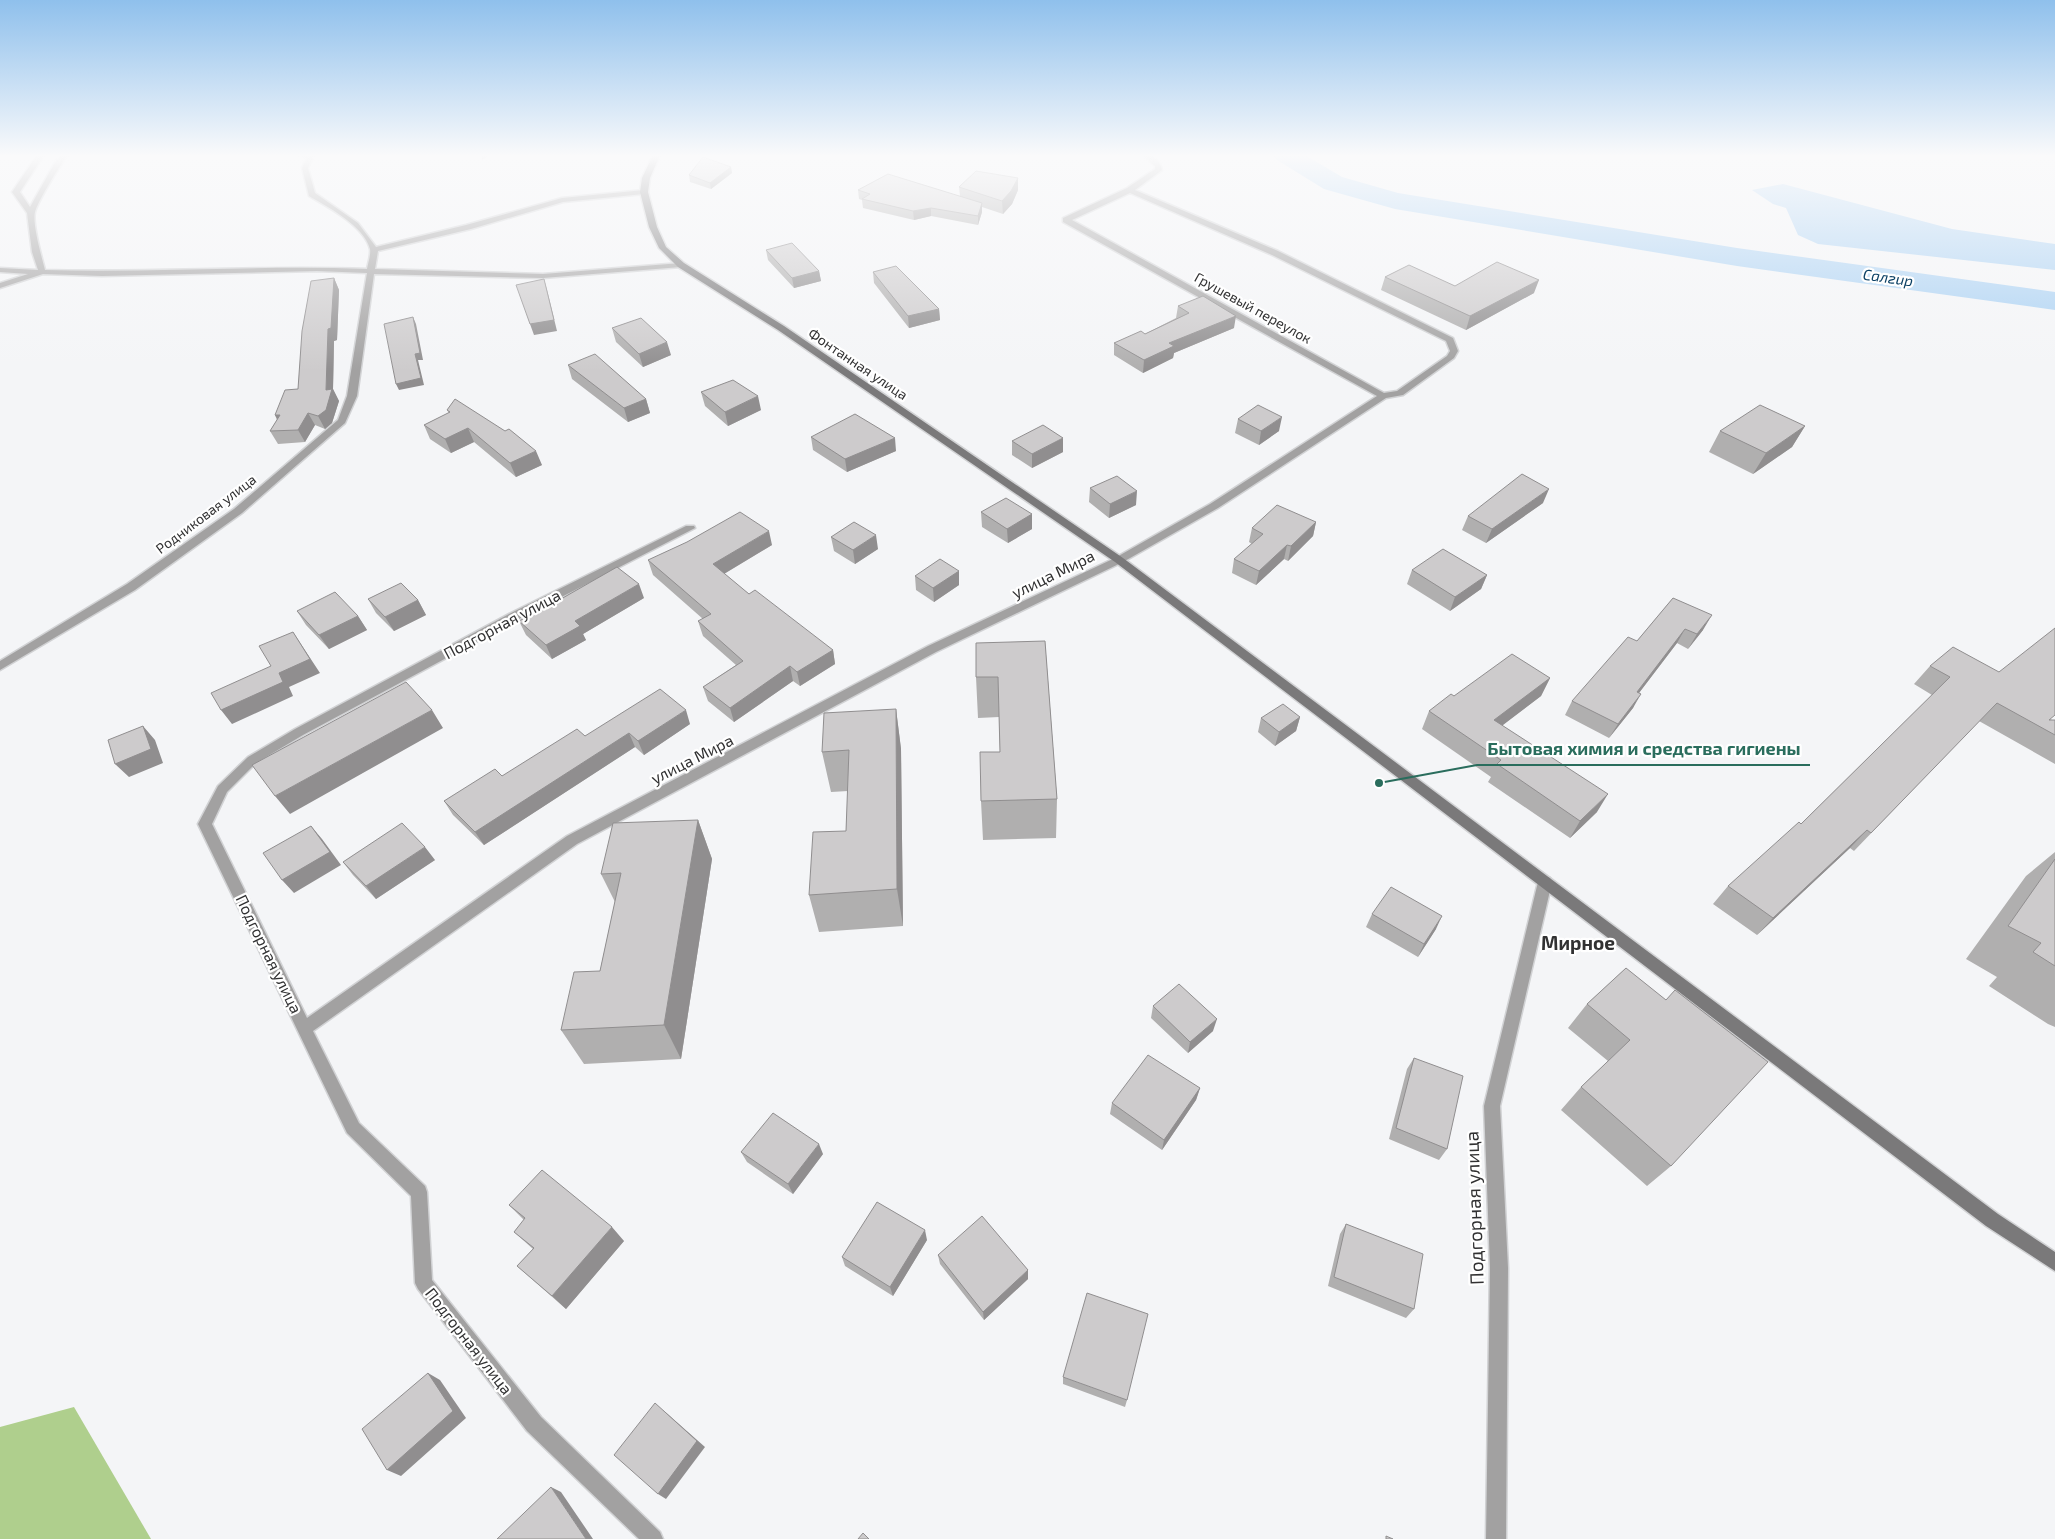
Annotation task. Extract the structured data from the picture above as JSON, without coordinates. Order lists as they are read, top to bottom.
{
  "streets": {
    "main road": ["Фонтанная улица"],
    "street": [
      "Грушевый переулок",
      "Родниковая улица",
      "улица Мира",
      "Подгорная улица"
    ]
  },
  "crossings": [
    ["Грушевый переулок", "улица Мира"],
    ["Фонтанная улица", "улица Мира"],
    ["Фонтанная улица", "Подгорная улица"],
    ["улица Мира", "Подгорная улица"]
  ],
  "districts": ["Мирное"],
  "water": ["Салгир"],
  "places": ["Бытовая химия и средства гигиены"]
}
